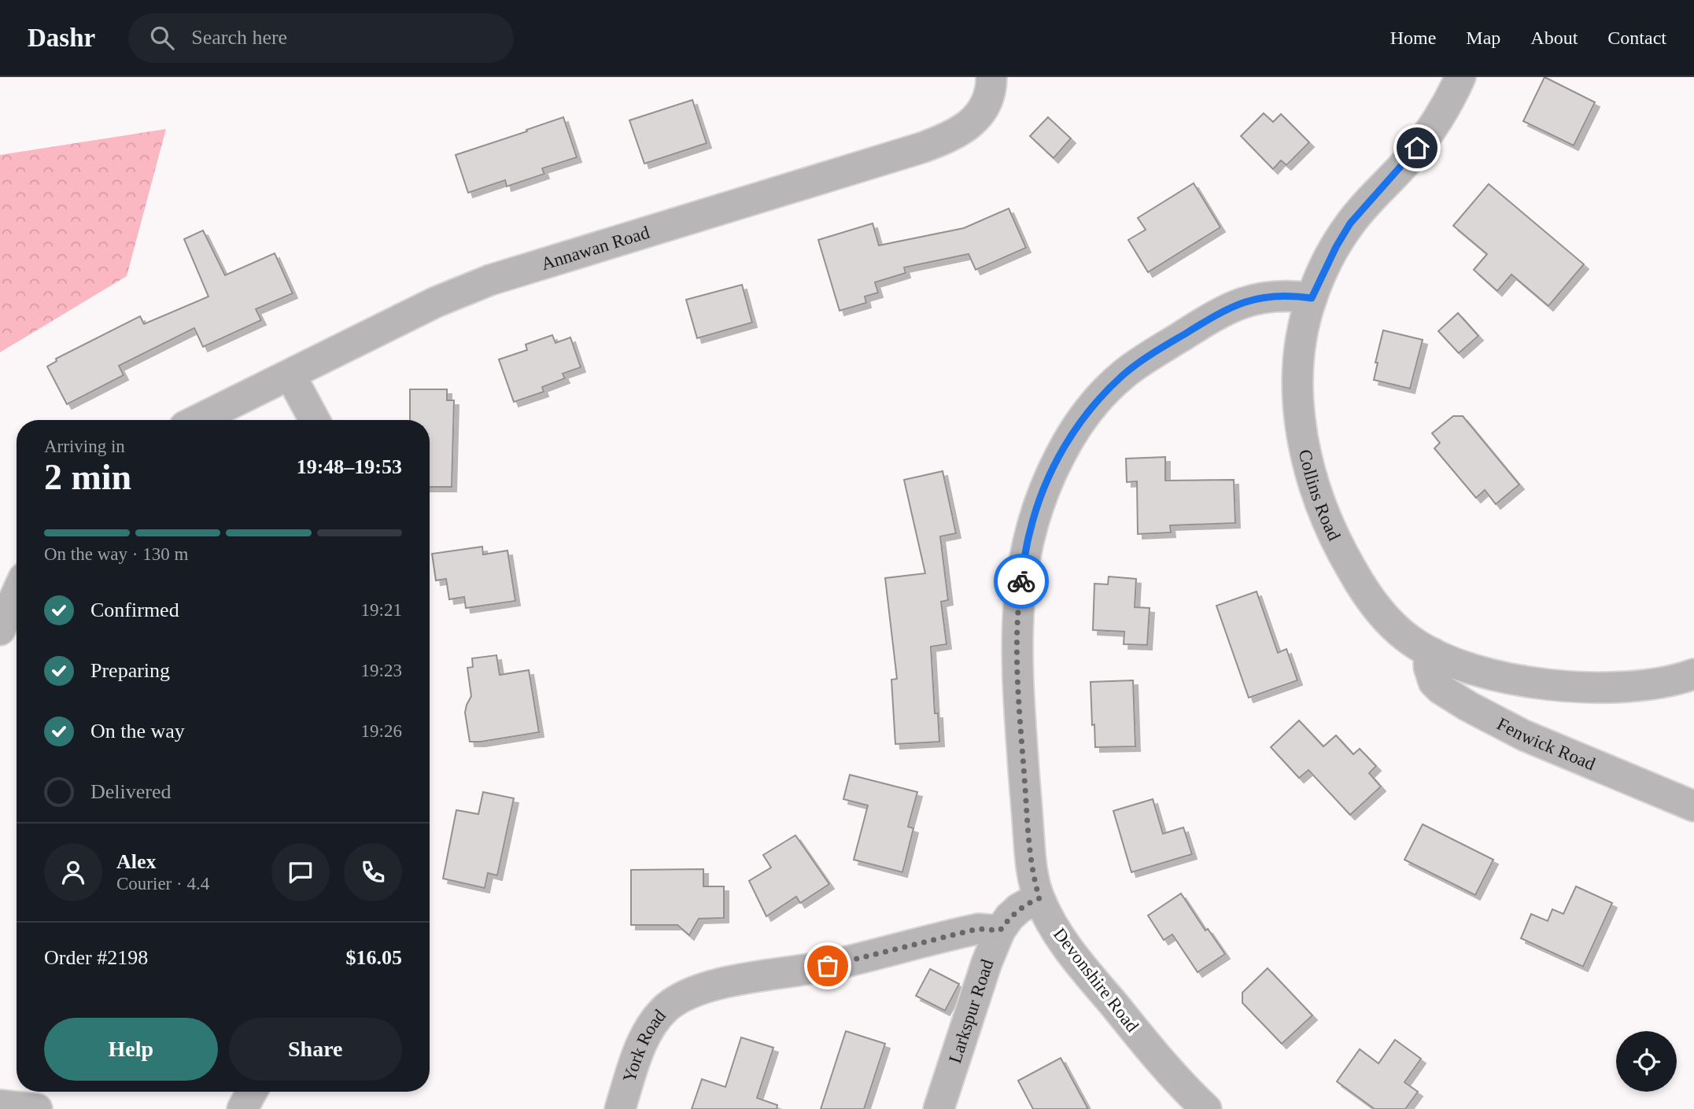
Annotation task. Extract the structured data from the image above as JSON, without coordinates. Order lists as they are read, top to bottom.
{
  "streets": {
    "street": [
      "Annawan Road",
      "Collins Road",
      "Fenwick Road",
      "Devonshire Road",
      "Larkspur Road",
      "York Road"
    ]
  },
  "crossings": [
    ["Collins Road", "Fenwick Road"],
    ["Collins Road", "Devonshire Road"],
    ["Devonshire Road", "Larkspur Road"],
    ["Larkspur Road", "York Road"]
  ],
  "page": {
    "header": "Dashr",
    "search": "Search here",
    "nav": [
      "Home",
      "Map",
      "About",
      "Contact"
    ],
    "heading": ["2 min", "Arriving in", "19:48–19:53"],
    "panel": [
      "Alex",
      "Courier · 4.4",
      "Order #2198",
      "$16.05"
    ],
    "bar": "On the way · 130 m",
    "list": [
      ["Confirmed", "19:21"],
      ["Preparing", "19:23"],
      ["On the way", "19:26"],
      "Delivered"
    ],
    "buttons": ["Help", "Share"]
  }
}
